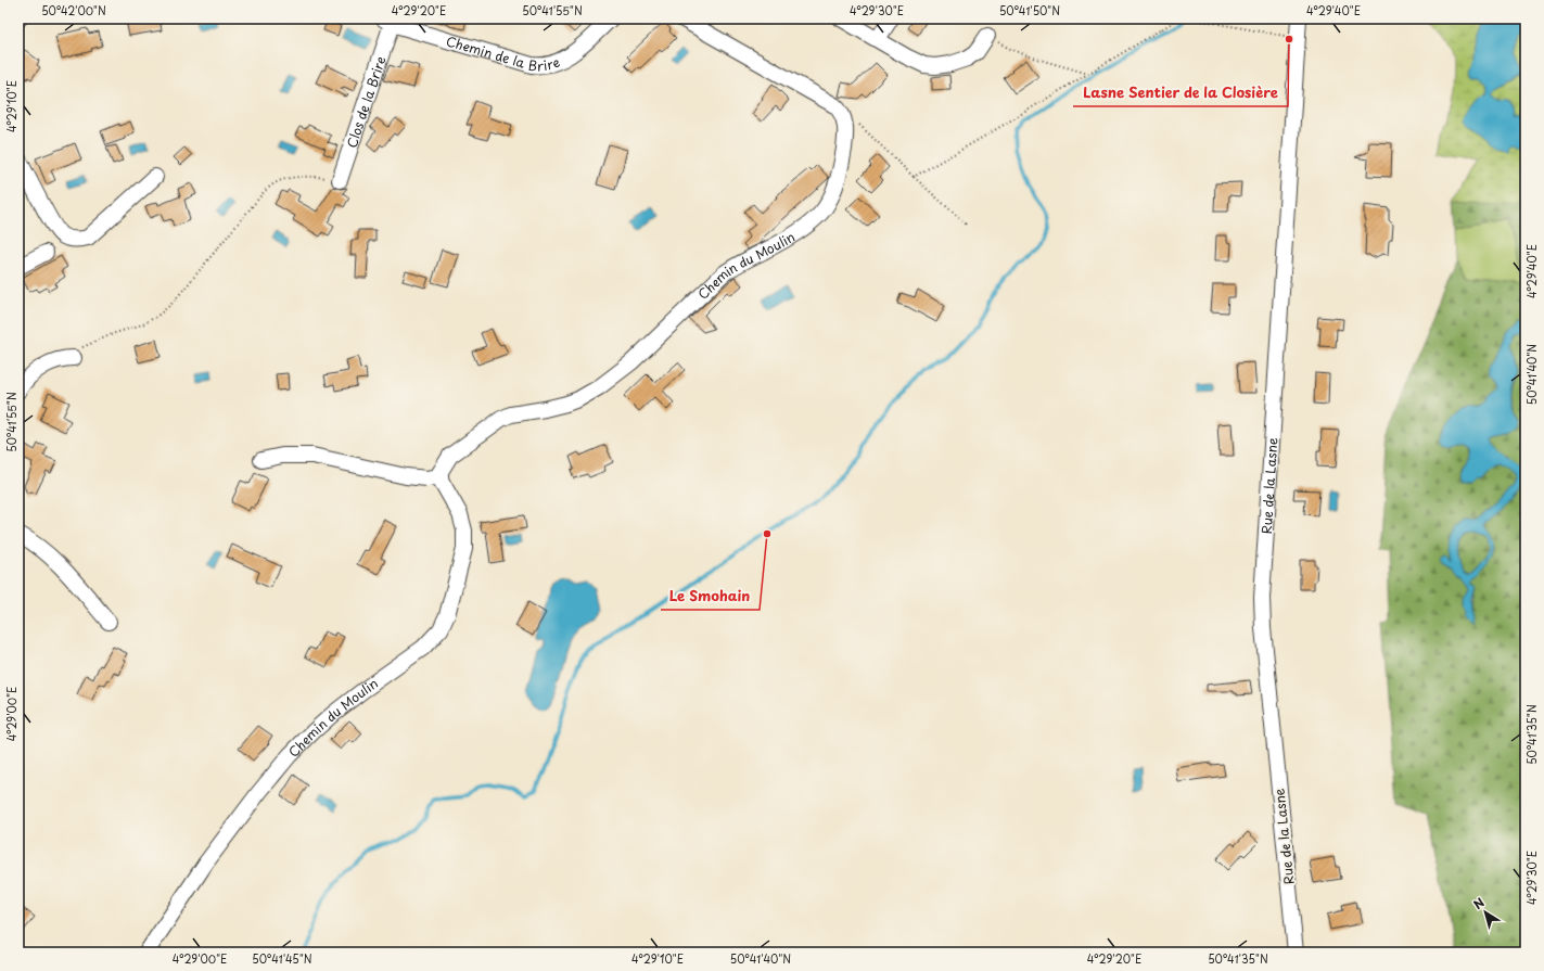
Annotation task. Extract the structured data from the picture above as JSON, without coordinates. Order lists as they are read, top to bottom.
{
  "streets": {
    "street": [
      "Chemin de la Brire",
      "Clos de la Brire",
      "Chemin du Moulin",
      "Rue de la Lasne"
    ]
  },
  "crossings": [
    ["Chemin de la Brire", "Clos de la Brire"]
  ],
  "places": ["Lasne Sentier de la Closière", "Le Smohain"],
  "north": "top left",
  "coordinates": [
    "50°42'00\"N",
    "4°29'20\"E",
    "50°41'55\"N",
    "4°29'30\"E",
    "50°41'50\"N",
    "4°29'40\"E",
    "4°29'10\"E",
    "50°41'40\"N",
    "4°29'00\"E",
    "50°41'35\"N",
    "50°41'45\"N"
  ]
}
